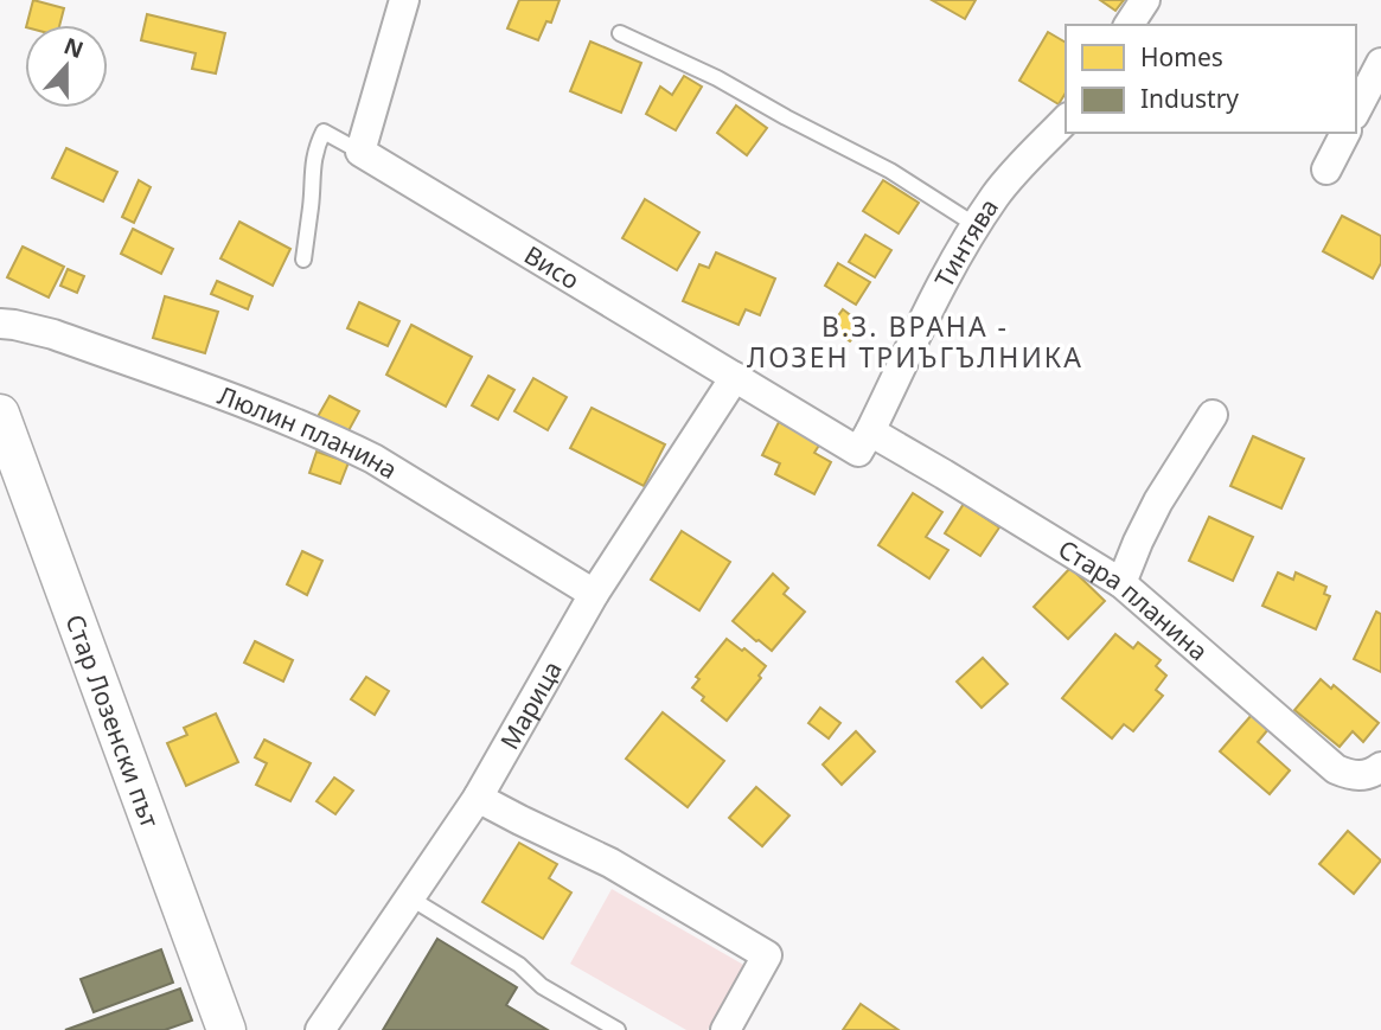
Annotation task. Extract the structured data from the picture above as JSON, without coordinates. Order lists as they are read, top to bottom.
{
  "streets": {
    "street": [
      "Тинтява",
      "Висо",
      "Люлин планина",
      "Стара планина",
      "Марица",
      "Стар Лозенски път"
    ]
  },
  "crossings": [
    ["Тинтява", "Висо"],
    ["Тинтява", "Стара планина"],
    ["Висо", "Стара планина"],
    ["Висо", "Марица"],
    ["Люлин планина", "Марица"]
  ],
  "districts": ["В.З. ВРАНА - ЛОЗЕН ТРИЪГЪЛНИКА"],
  "legend": ["Homes", "Industry"],
  "north": "top"
}
